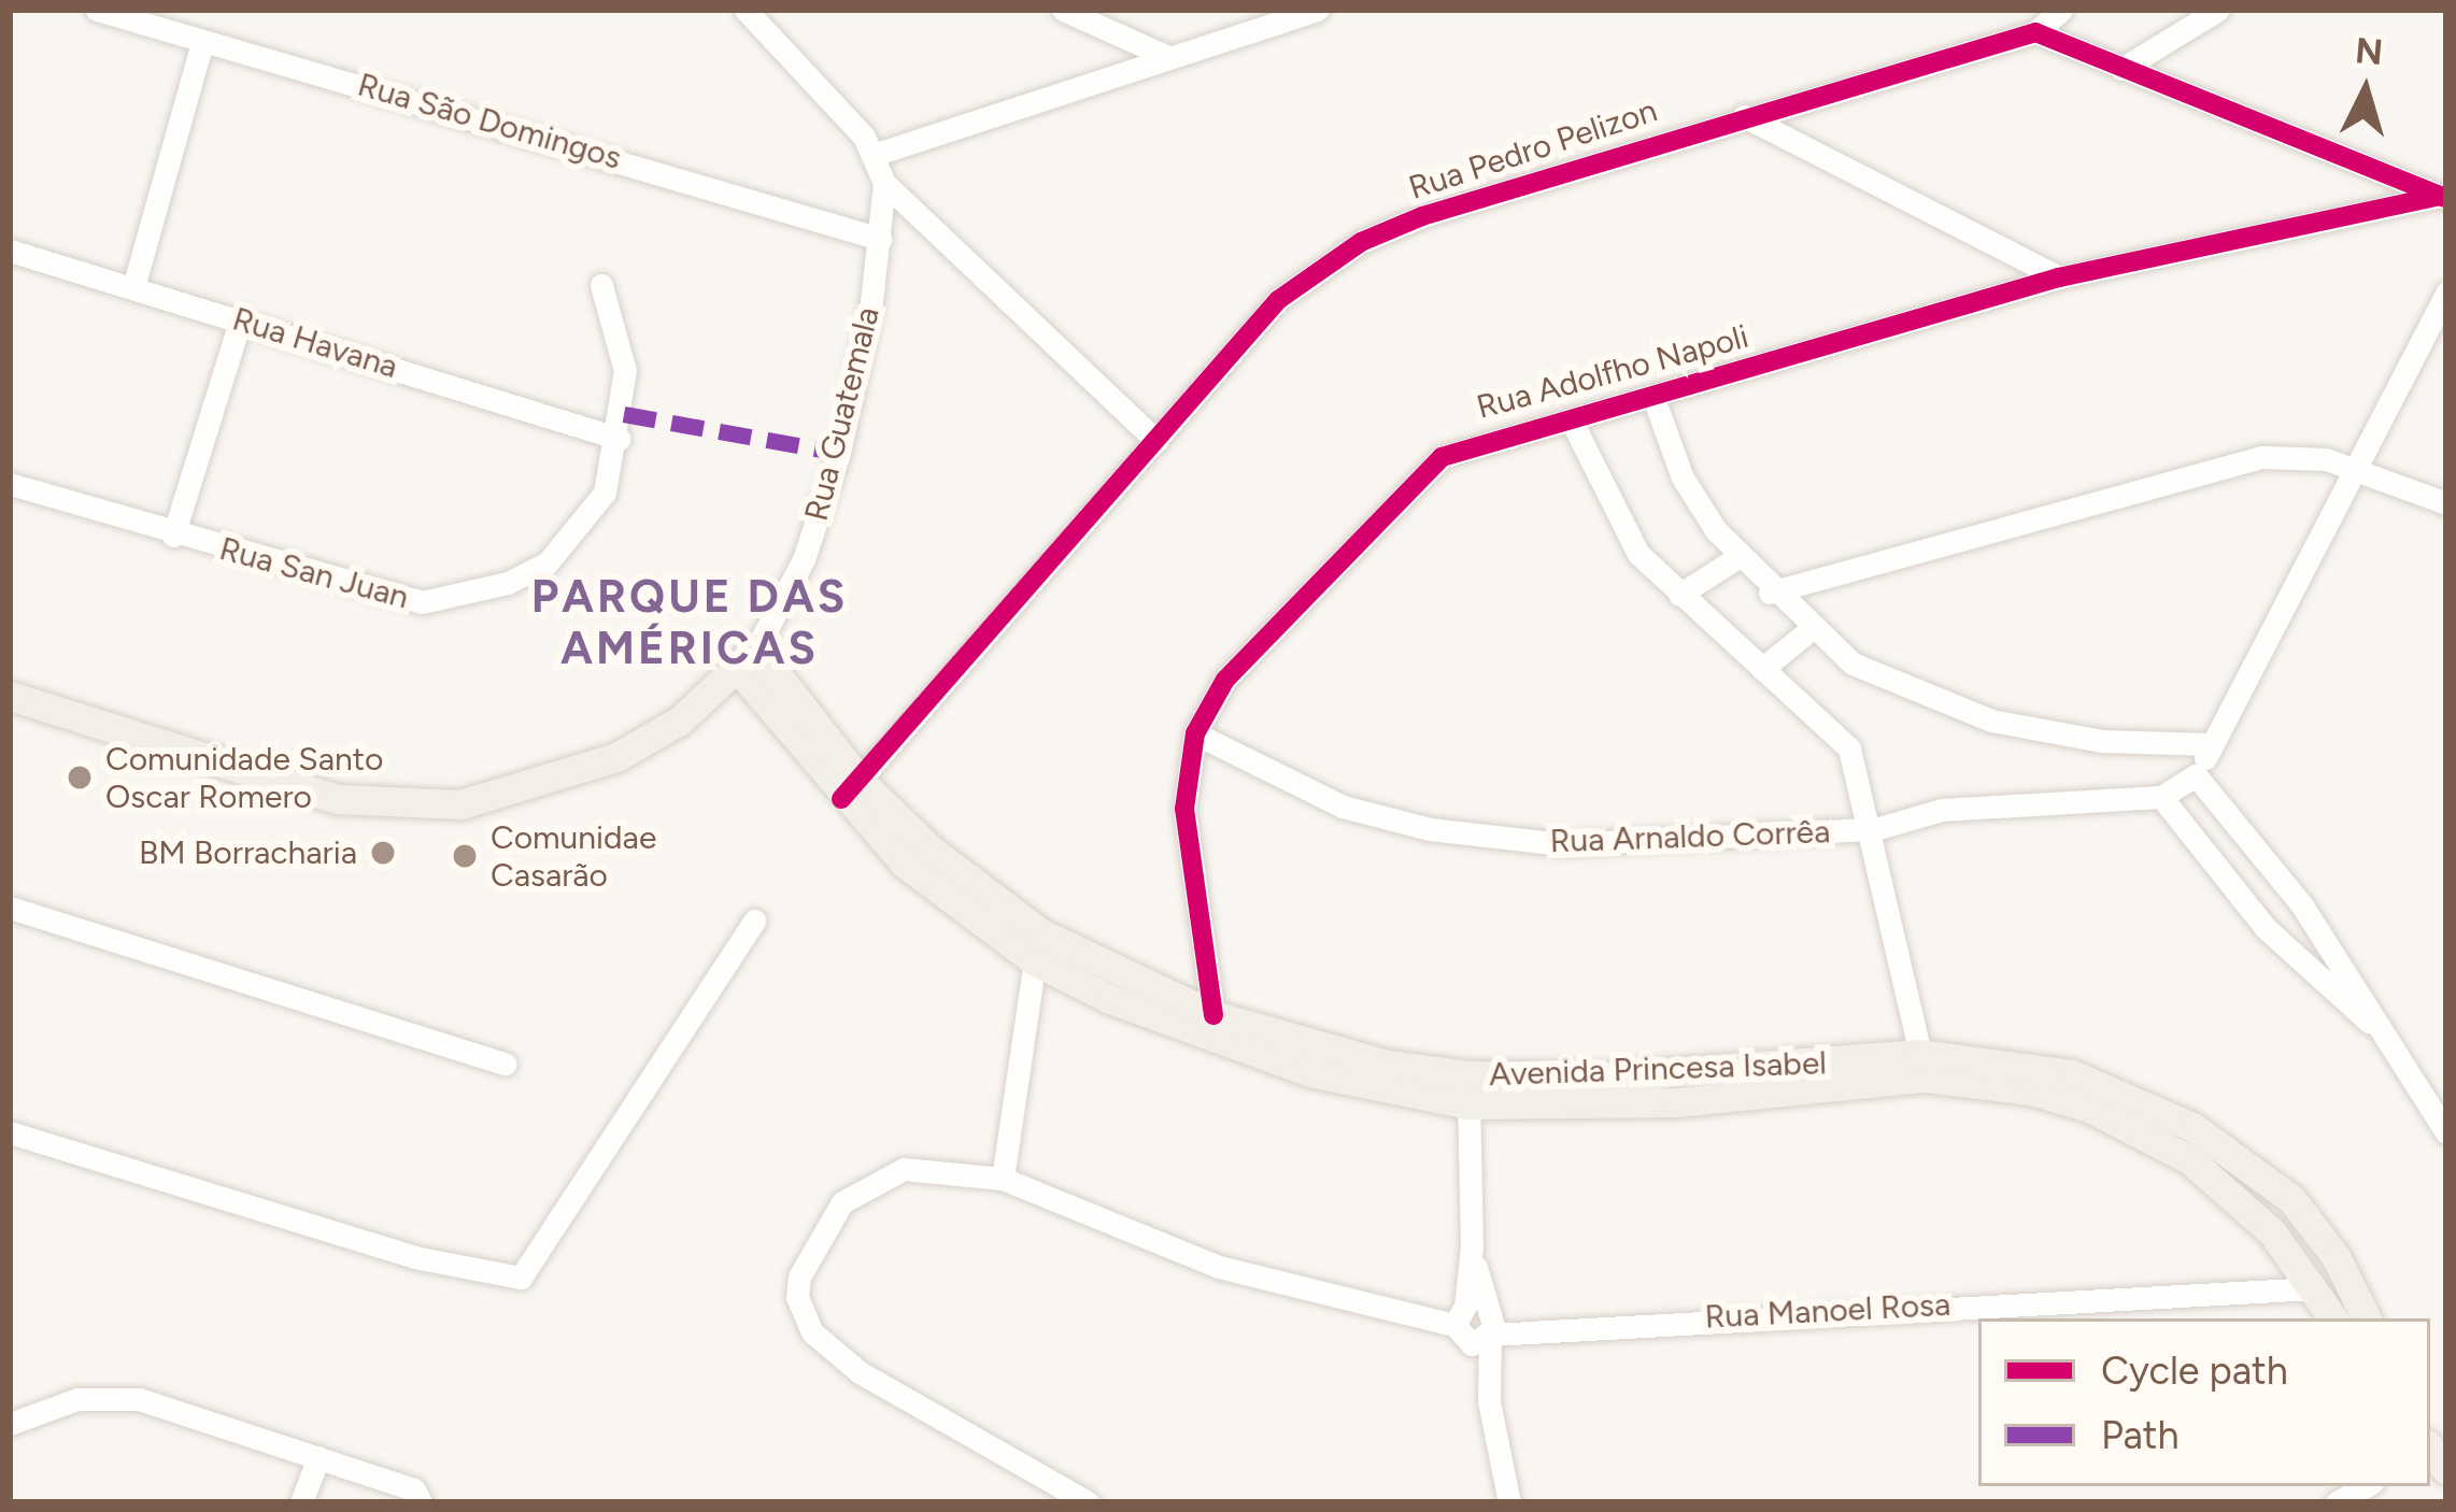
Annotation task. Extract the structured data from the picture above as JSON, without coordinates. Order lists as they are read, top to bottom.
{
  "streets": {
    "main road": ["Rua Guatemala", "Avenida Princesa Isabel"],
    "street": [
      "Rua São Domingos",
      "Rua Pedro Pelizon",
      "Rua Havana",
      "Rua Adolfho Napoli",
      "Rua San Juan",
      "Rua Arnaldo Corrêa",
      "Rua Manoel Rosa"
    ]
  },
  "crossings": [
    ["Rua São Domingos", "Rua Guatemala"],
    ["Rua Pedro Pelizon", "Avenida Princesa Isabel"],
    ["Rua Havana", "Rua San Juan"],
    ["Rua Adolfho Napoli", "Rua Arnaldo Corrêa"],
    ["Rua Adolfho Napoli", "Avenida Princesa Isabel"],
    ["Rua Guatemala", "Avenida Princesa Isabel"],
    ["Avenida Princesa Isabel", "Rua Manoel Rosa"]
  ],
  "districts": ["PARQUE DAS AMÉRICAS"],
  "places": ["Comunidade Santo Oscar Romero", "BM Borracharia", "Comunidae Casarão"],
  "legend": ["Cycle path", "Path"],
  "north": "top"
}
